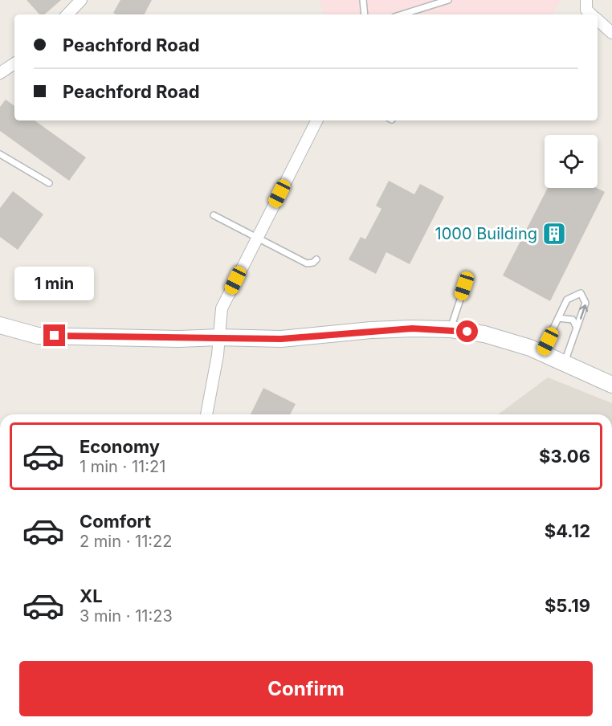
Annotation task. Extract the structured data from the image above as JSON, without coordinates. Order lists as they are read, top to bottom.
{
  "places": {
    "building": ["1000 Building"]
  },
  "page": {
    "banner": ["Peachford Road", "Peachford Road"],
    "bubble": "1 min",
    "list": [
      {
        "name": "Economy",
        "note": "1 min · 11:21",
        "value": "$3.06"
      },
      {
        "name": "Comfort",
        "note": "2 min · 11:22",
        "value": "$4.12"
      },
      {
        "name": "XL",
        "note": "3 min · 11:23",
        "value": "$5.19"
      }
    ],
    "buttons": "Confirm"
  }
}
